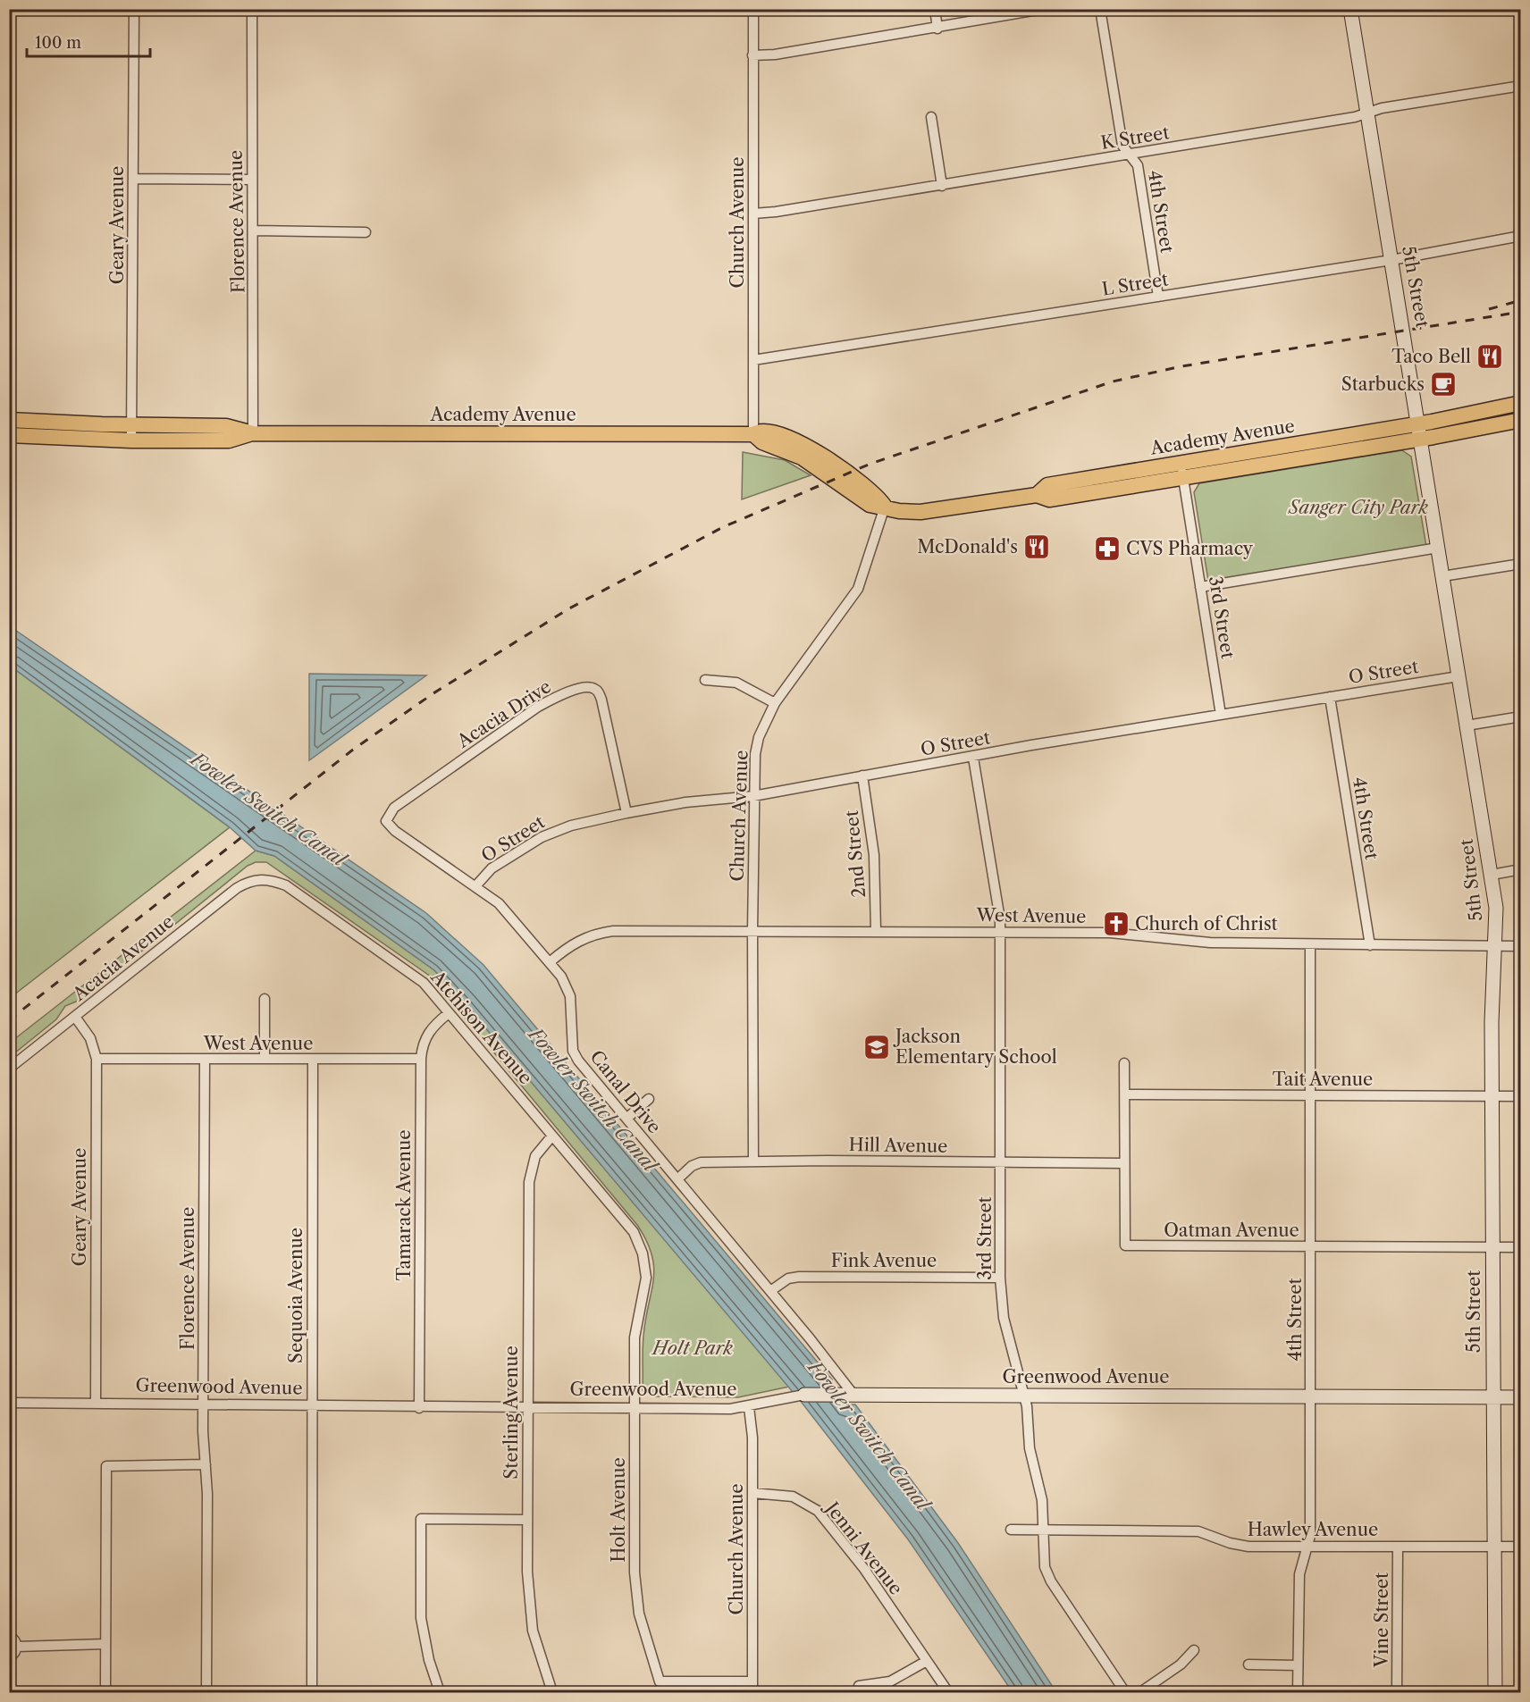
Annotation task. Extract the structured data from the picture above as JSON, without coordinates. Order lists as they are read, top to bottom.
{
  "streets": {
    "main road": ["Academy Avenue"],
    "street": [
      "K Street",
      "4th Street",
      "Florence Avenue",
      "Church Avenue",
      "Geary Avenue",
      "L Street",
      "5th Street",
      "3rd Street",
      "O Street",
      "Acacia Drive",
      "2nd Street",
      "West Avenue",
      "Acacia Avenue",
      "Atchison Avenue",
      "Tait Avenue",
      "Canal Drive",
      "Hill Avenue",
      "Tamarack Avenue",
      "Oatman Avenue",
      "Fink Avenue",
      "Sequoia Avenue",
      "Greenwood Avenue",
      "Sterling Avenue",
      "Holt Avenue",
      "Hawley Avenue",
      "Jenni Avenue",
      "Vine Street"
    ]
  },
  "crossings": [
    ["K Street", "4th Street"],
    ["K Street", "Church Avenue"],
    ["K Street", "5th Street"],
    ["4th Street", "L Street"],
    ["4th Street", "O Street"],
    ["4th Street", "West Avenue"],
    ["4th Street", "Tait Avenue"],
    ["4th Street", "Oatman Avenue"],
    ["4th Street", "Greenwood Avenue"],
    ["4th Street", "Hawley Avenue"],
    ["Florence Avenue", "Academy Avenue"],
    ["Florence Avenue", "West Avenue"],
    ["Florence Avenue", "Greenwood Avenue"],
    ["Church Avenue", "L Street"],
    ["Church Avenue", "Academy Avenue"],
    ["Church Avenue", "O Street"],
    ["Church Avenue", "West Avenue"],
    ["Church Avenue", "Hill Avenue"],
    ["Church Avenue", "Greenwood Avenue"],
    ["Church Avenue", "Holt Avenue"],
    ["Church Avenue", "Jenni Avenue"],
    ["Geary Avenue", "Academy Avenue"],
    ["Geary Avenue", "West Avenue"],
    ["Geary Avenue", "Acacia Avenue"],
    ["Geary Avenue", "Greenwood Avenue"],
    ["L Street", "5th Street"],
    ["5th Street", "Academy Avenue"],
    ["5th Street", "O Street"],
    ["5th Street", "West Avenue"],
    ["5th Street", "Tait Avenue"],
    ["5th Street", "Oatman Avenue"],
    ["5th Street", "Greenwood Avenue"],
    ["5th Street", "Hawley Avenue"],
    ["Academy Avenue", "3rd Street"],
    ["3rd Street", "O Street"],
    ["3rd Street", "West Avenue"],
    ["3rd Street", "Hill Avenue"],
    ["3rd Street", "Fink Avenue"],
    ["3rd Street", "Greenwood Avenue"],
    ["3rd Street", "Hawley Avenue"],
    ["O Street", "Acacia Drive"],
    ["O Street", "2nd Street"],
    ["O Street", "Canal Drive"],
    ["Acacia Drive", "Canal Drive"],
    ["2nd Street", "West Avenue"],
    ["West Avenue", "Canal Drive"],
    ["West Avenue", "Tamarack Avenue"],
    ["West Avenue", "Sequoia Avenue"],
    ["Acacia Avenue", "Atchison Avenue"],
    ["Atchison Avenue", "Tamarack Avenue"],
    ["Atchison Avenue", "Sterling Avenue"],
    ["Atchison Avenue", "Holt Avenue"],
    ["Tait Avenue", "Oatman Avenue"],
    ["Canal Drive", "Hill Avenue"],
    ["Canal Drive", "Fink Avenue"],
    ["Canal Drive", "Greenwood Avenue"],
    ["Hill Avenue", "Oatman Avenue"],
    ["Tamarack Avenue", "Greenwood Avenue"],
    ["Sequoia Avenue", "Greenwood Avenue"],
    ["Greenwood Avenue", "Sterling Avenue"],
    ["Greenwood Avenue", "Holt Avenue"],
    ["Hawley Avenue", "Vine Street"]
  ],
  "water": ["Fowler Switch Canal"],
  "parks": ["Sanger City Park", "Holt Park"],
  "places": {
    "restaurant": ["Taco Bell", "McDonald's"],
    "cafe": ["Starbucks"],
    "pharmacy": ["CVS Pharmacy"],
    "church": ["Church of Christ"],
    "school or university": ["Jackson Elementary School"]
  },
  "scale_bar": "100 m"
}
